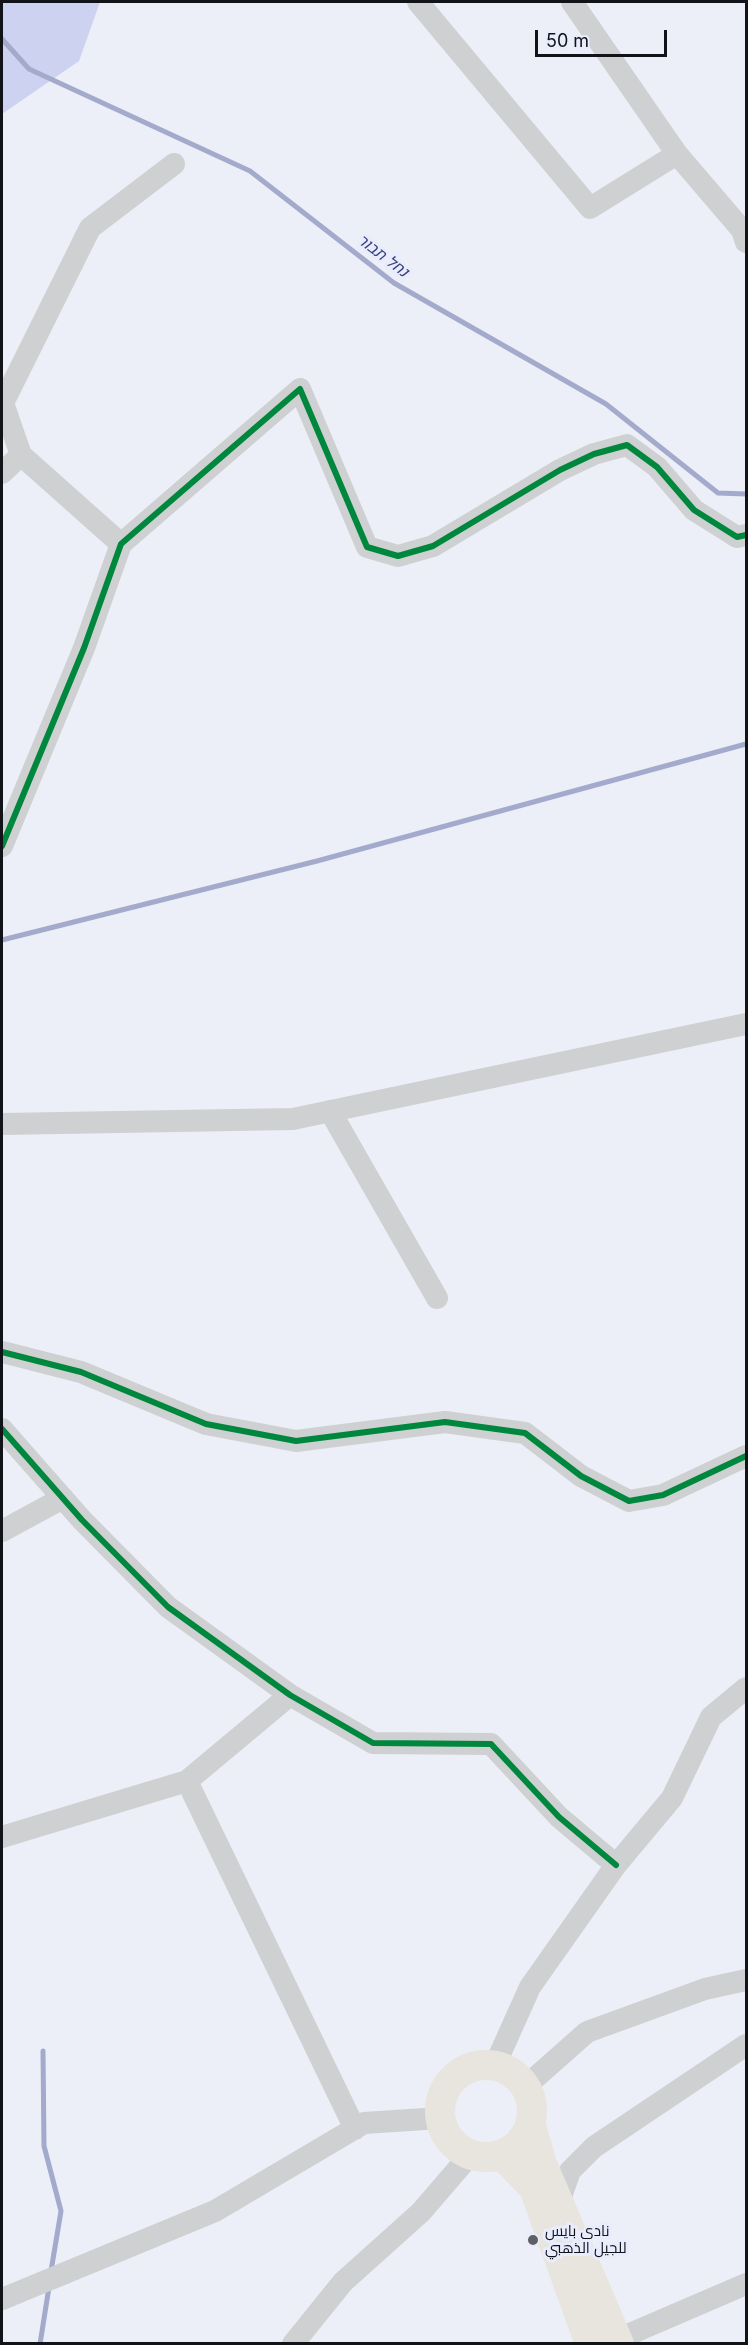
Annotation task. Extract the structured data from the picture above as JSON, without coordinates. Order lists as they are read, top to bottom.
{
  "water": ["נחל תבור"],
  "places": ["نادي بايس للجيل الذهبي"],
  "scale_bar": "50 m"
}
